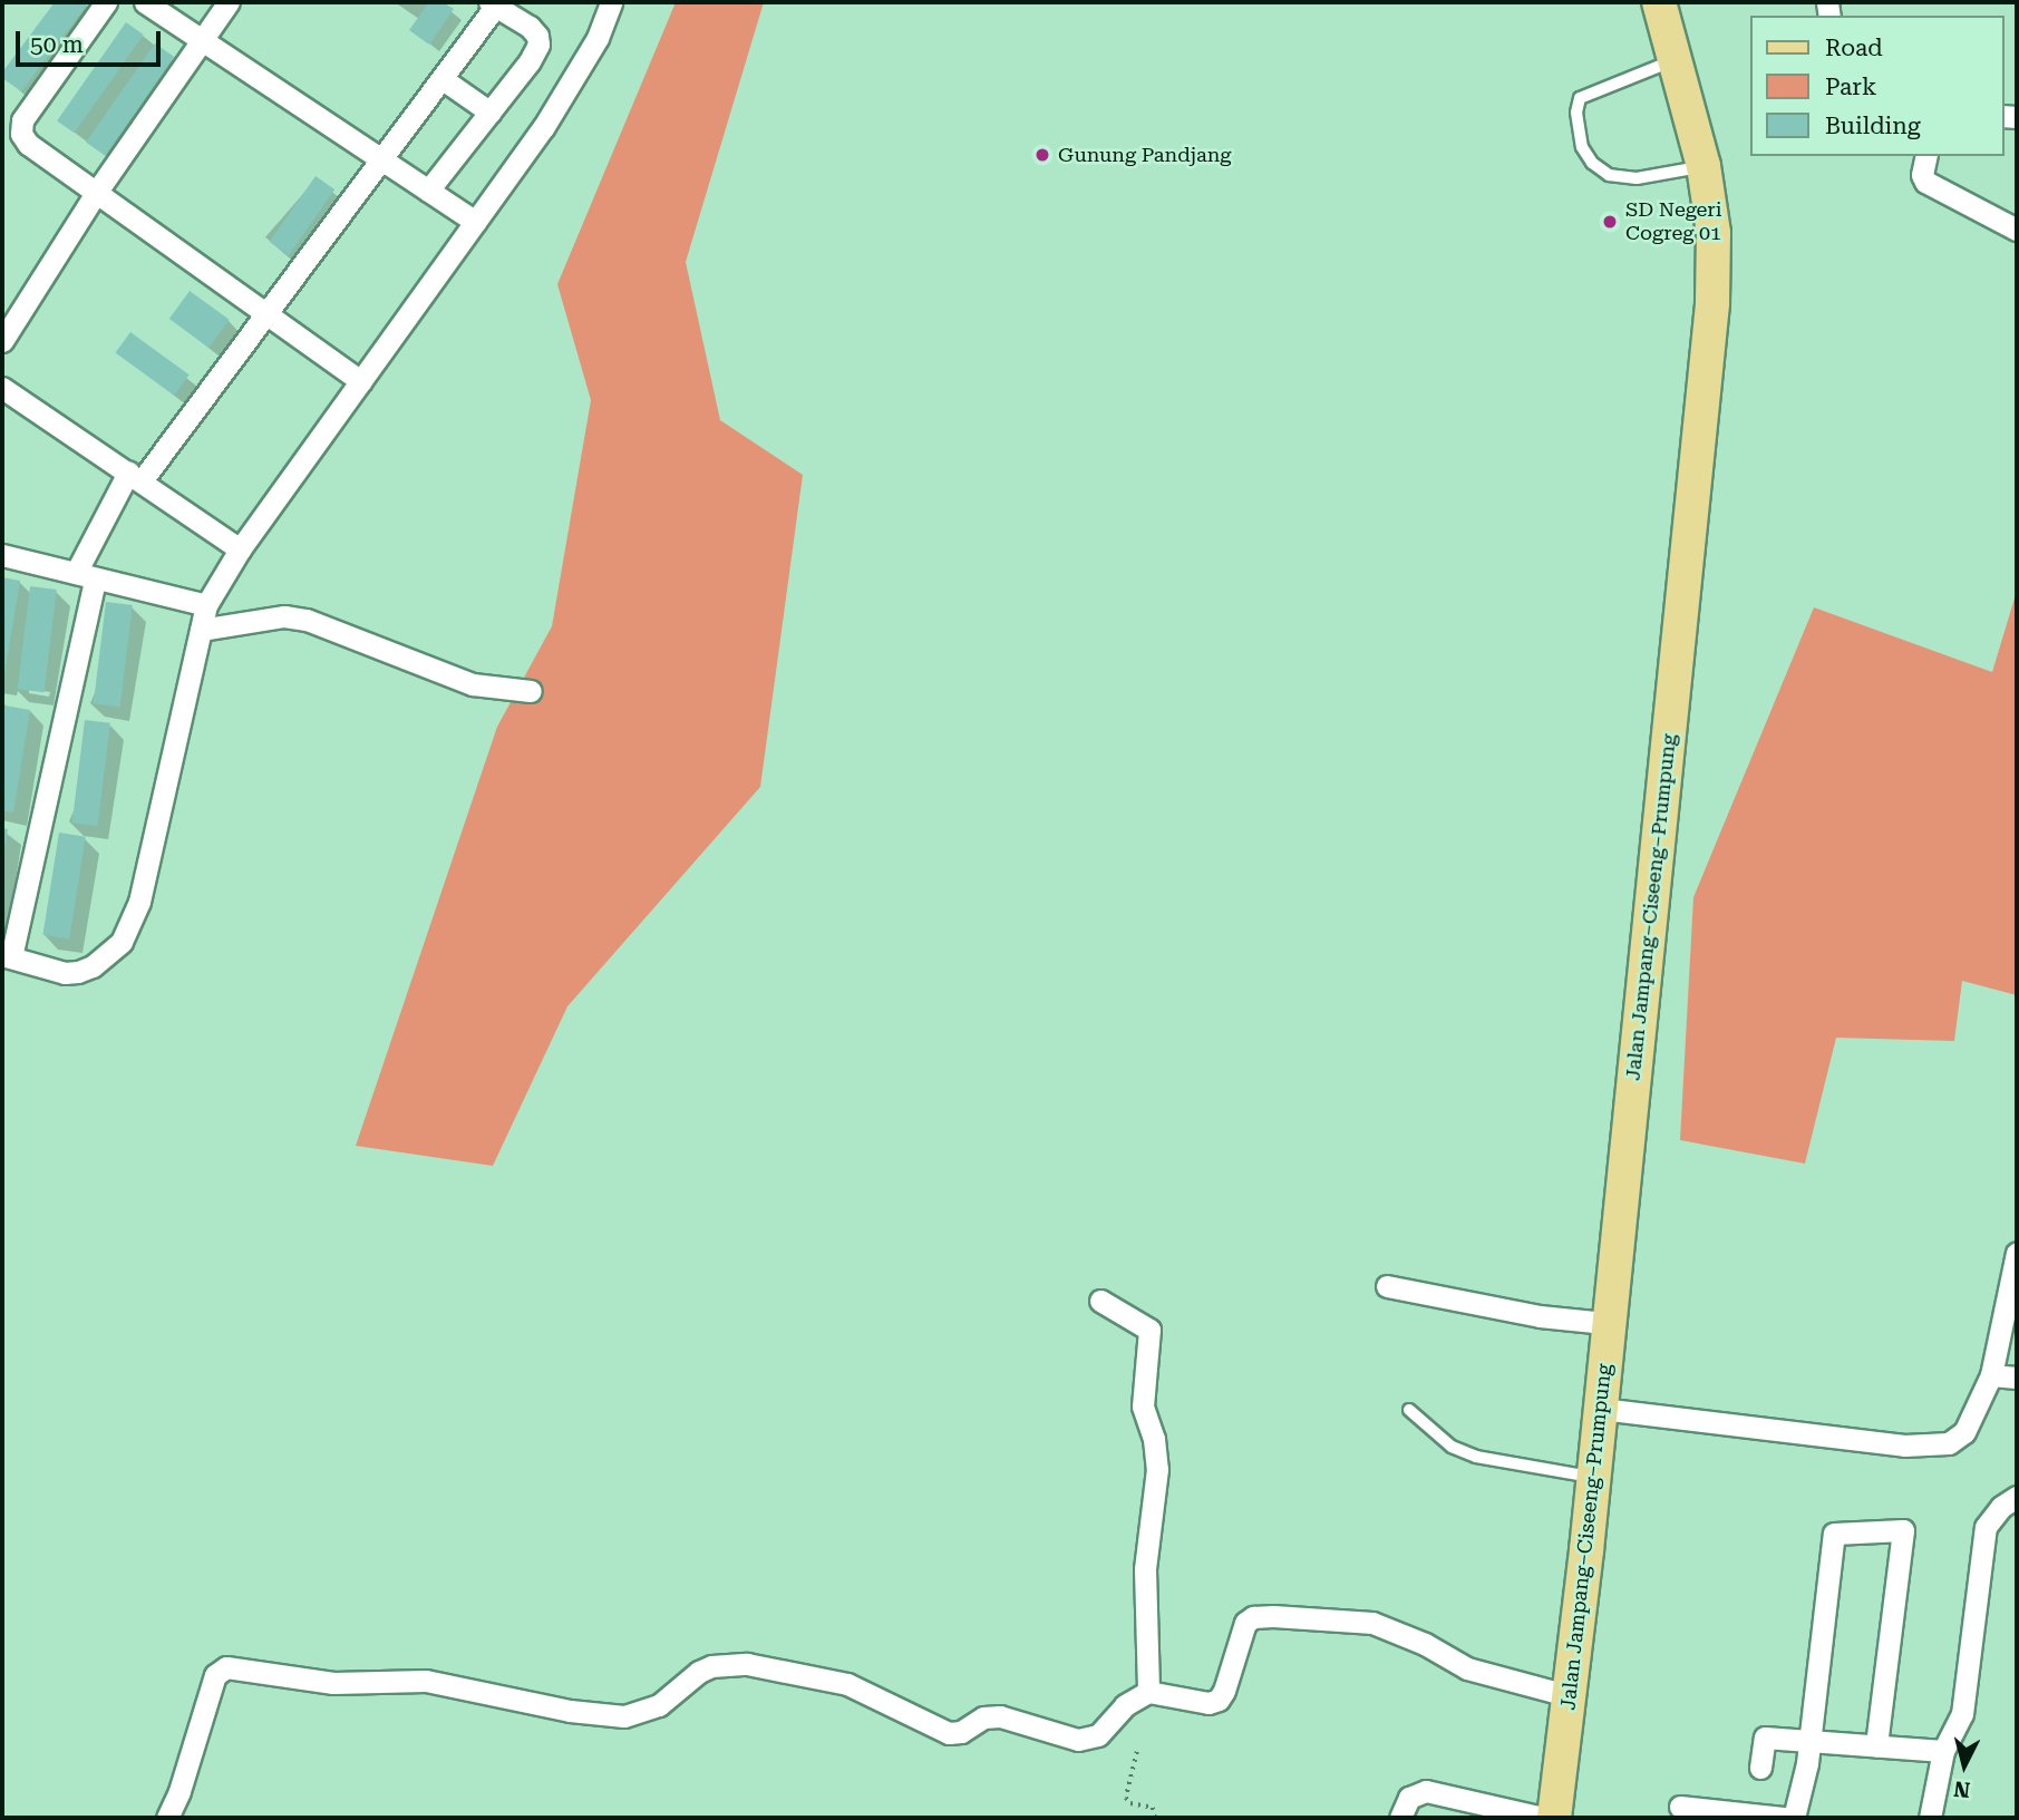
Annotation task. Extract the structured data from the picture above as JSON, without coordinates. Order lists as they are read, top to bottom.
{
  "streets": {
    "main road": ["Jalan Jampang–Ciseeng–Prumpung"]
  },
  "places": ["Gunung Pandjang", "SD Negeri Cogreg 01"],
  "legend": ["Road", "Park", "Building"],
  "scale_bar": "50 m",
  "north": "bottom"
}
